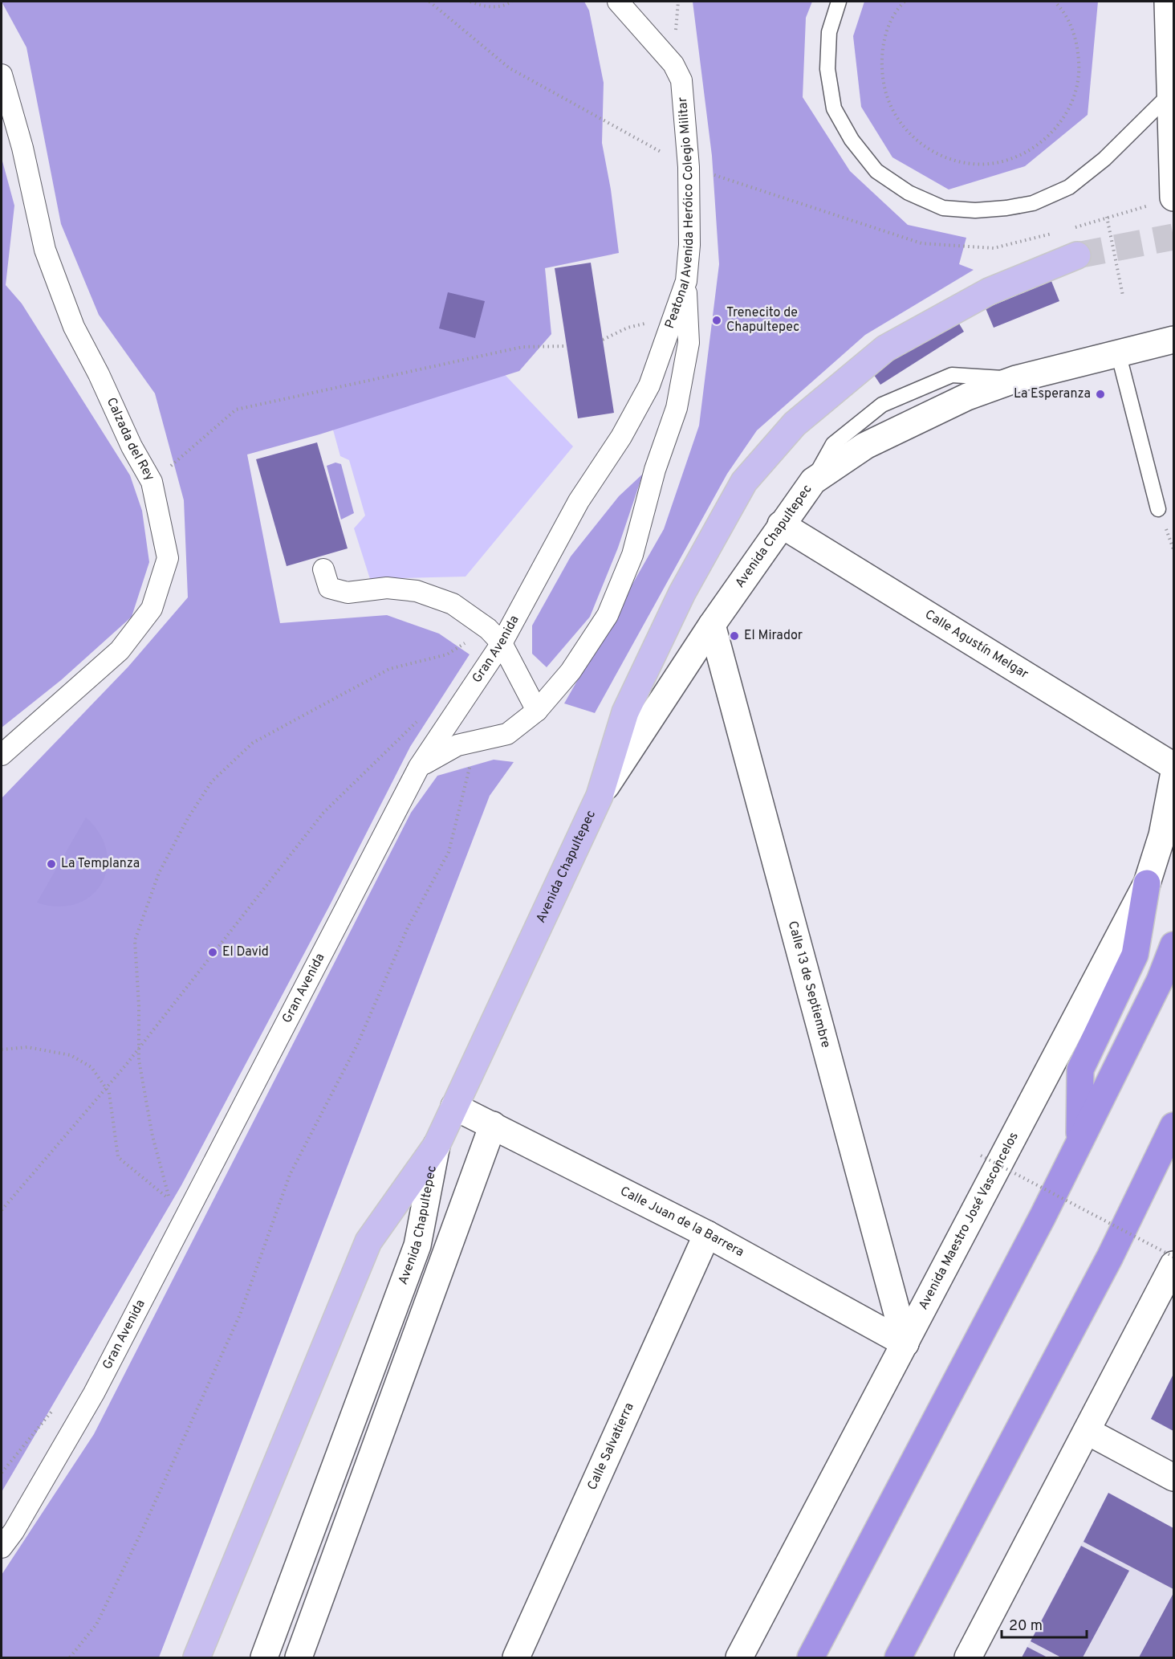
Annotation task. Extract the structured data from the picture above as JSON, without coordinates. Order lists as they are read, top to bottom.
{
  "streets": {
    "main road": ["Avenida Chapultepec"],
    "street": [
      "Peatonal Avenida Heróico Colegio Militar",
      "Calzada del Rey",
      "Calle Agustín Melgar",
      "Gran Avenida",
      "Calle 13 de Septiembre",
      "Avenida Maestro José Vasconcelos",
      "Calle Juan de la Barrera",
      "Calle Salvatierra"
    ]
  },
  "crossings": [
    ["Peatonal Avenida Heróico Colegio Militar", "Gran Avenida"],
    ["Avenida Chapultepec", "Calle Agustín Melgar"],
    ["Avenida Chapultepec", "Calle 13 de Septiembre"],
    ["Avenida Chapultepec", "Calle Juan de la Barrera"],
    ["Calle 13 de Septiembre", "Avenida Maestro José Vasconcelos"],
    ["Calle 13 de Septiembre", "Calle Juan de la Barrera"],
    ["Avenida Maestro José Vasconcelos", "Calle Juan de la Barrera"],
    ["Calle Juan de la Barrera", "Calle Salvatierra"]
  ],
  "places": [
    "Trenecito de Chapultepec",
    "La Esperanza",
    "El Mirador",
    "La Templanza",
    "El David"
  ],
  "scale_bar": "20 m"
}
